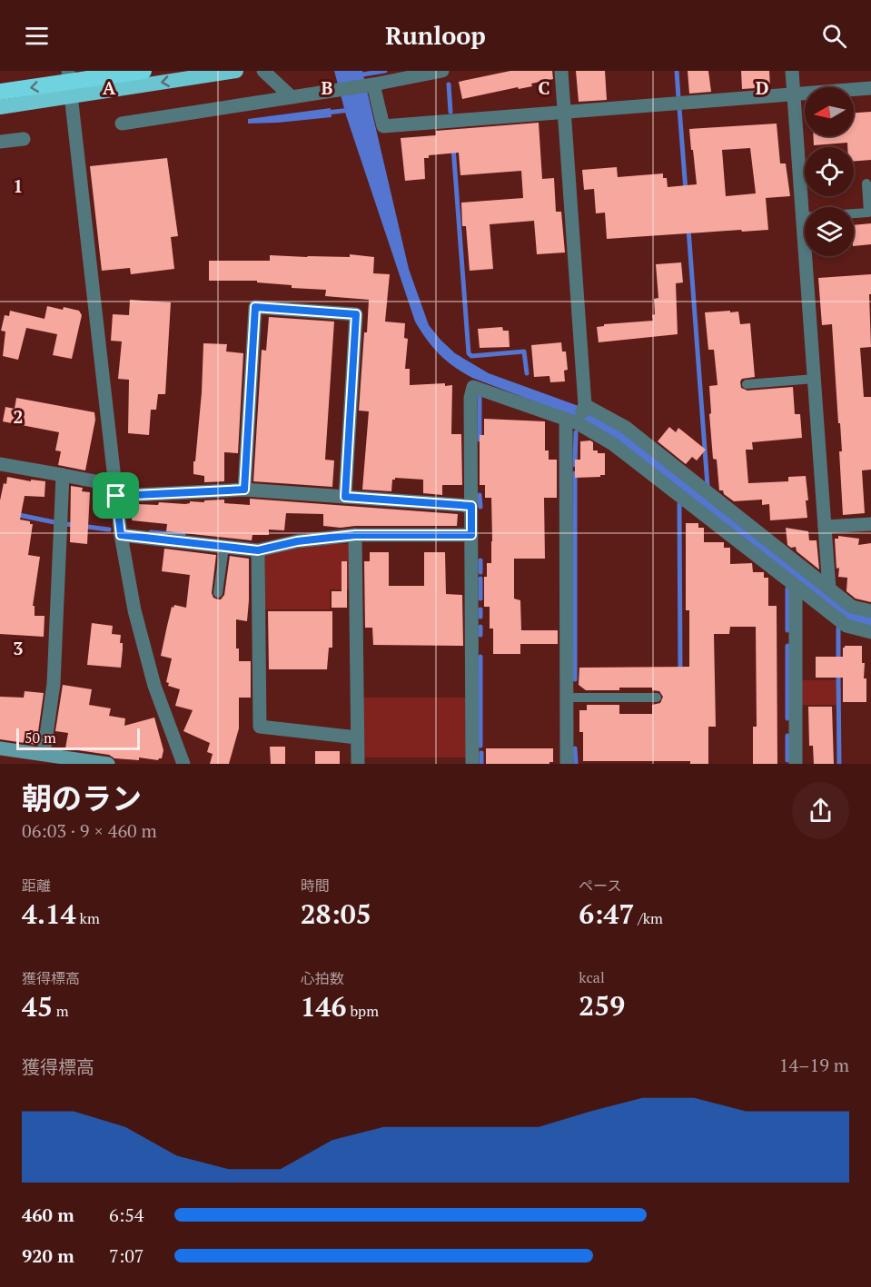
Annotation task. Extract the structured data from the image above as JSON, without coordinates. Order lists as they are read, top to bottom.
{
  "scale_bar": "50 m",
  "north": "left",
  "page": {
    "header": "Runloop",
    "scale": "50 m",
    "heading": ["朝のラン", "06:03 · 9 × 460 m"],
    "stats": [
      ["距離", "4.14 km"],
      ["時間", "28:05"],
      ["ペース", "6:47 /km"],
      ["獲得標高", "45 m"],
      ["心拍数", "146 bpm"],
      ["kcal", "259"]
    ],
    "chart": ["獲得標高", "14–19 m"],
    "list": [
      {
        "name": "460 m",
        "note": "6:54"
      },
      {
        "name": "920 m",
        "note": "7:07"
      }
    ]
  },
  "grid": {
    "columns": [
      "A",
      "B",
      "C",
      "D"
    ],
    "rows": ["1", "2", "3"]
  }
}
